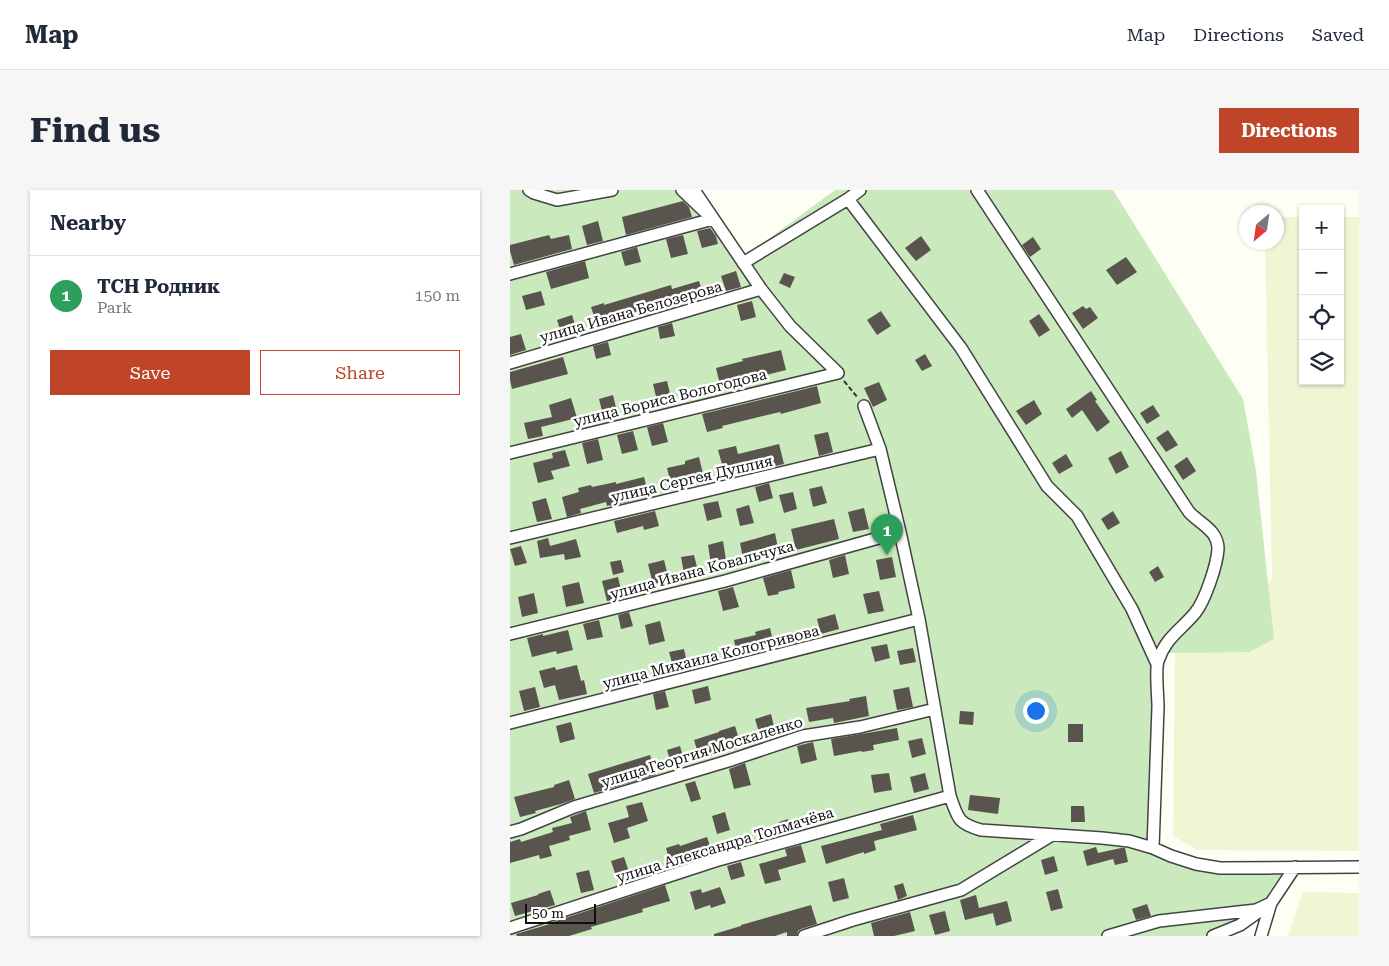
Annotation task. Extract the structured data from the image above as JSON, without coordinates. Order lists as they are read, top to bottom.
{
  "streets": {
    "street": [
      "улица Ивана Белозерова",
      "улица Бориса Вологодова",
      "улица Сергея Дуплия",
      "улица Ивана Ковальчука",
      "улица Михаила Кологривова",
      "улица Георгия Москаленко",
      "улица Александра Толмачёва"
    ]
  },
  "scale_bar": "50 m",
  "north": "bottom left",
  "page": {
    "header": "Map",
    "nav": ["Map", "Directions", "Saved"],
    "buttons": [
      "Directions",
      ["Save", "Share"]
    ],
    "title": "Find us",
    "heading": "Nearby",
    "map_buttons": ["+", "−"],
    "list": [
      {
        "mark": "1",
        "name": "ТСН Родник",
        "note": "Park",
        "value": "150 m"
      }
    ],
    "pins": "1",
    "scale": "50 m"
  }
}
